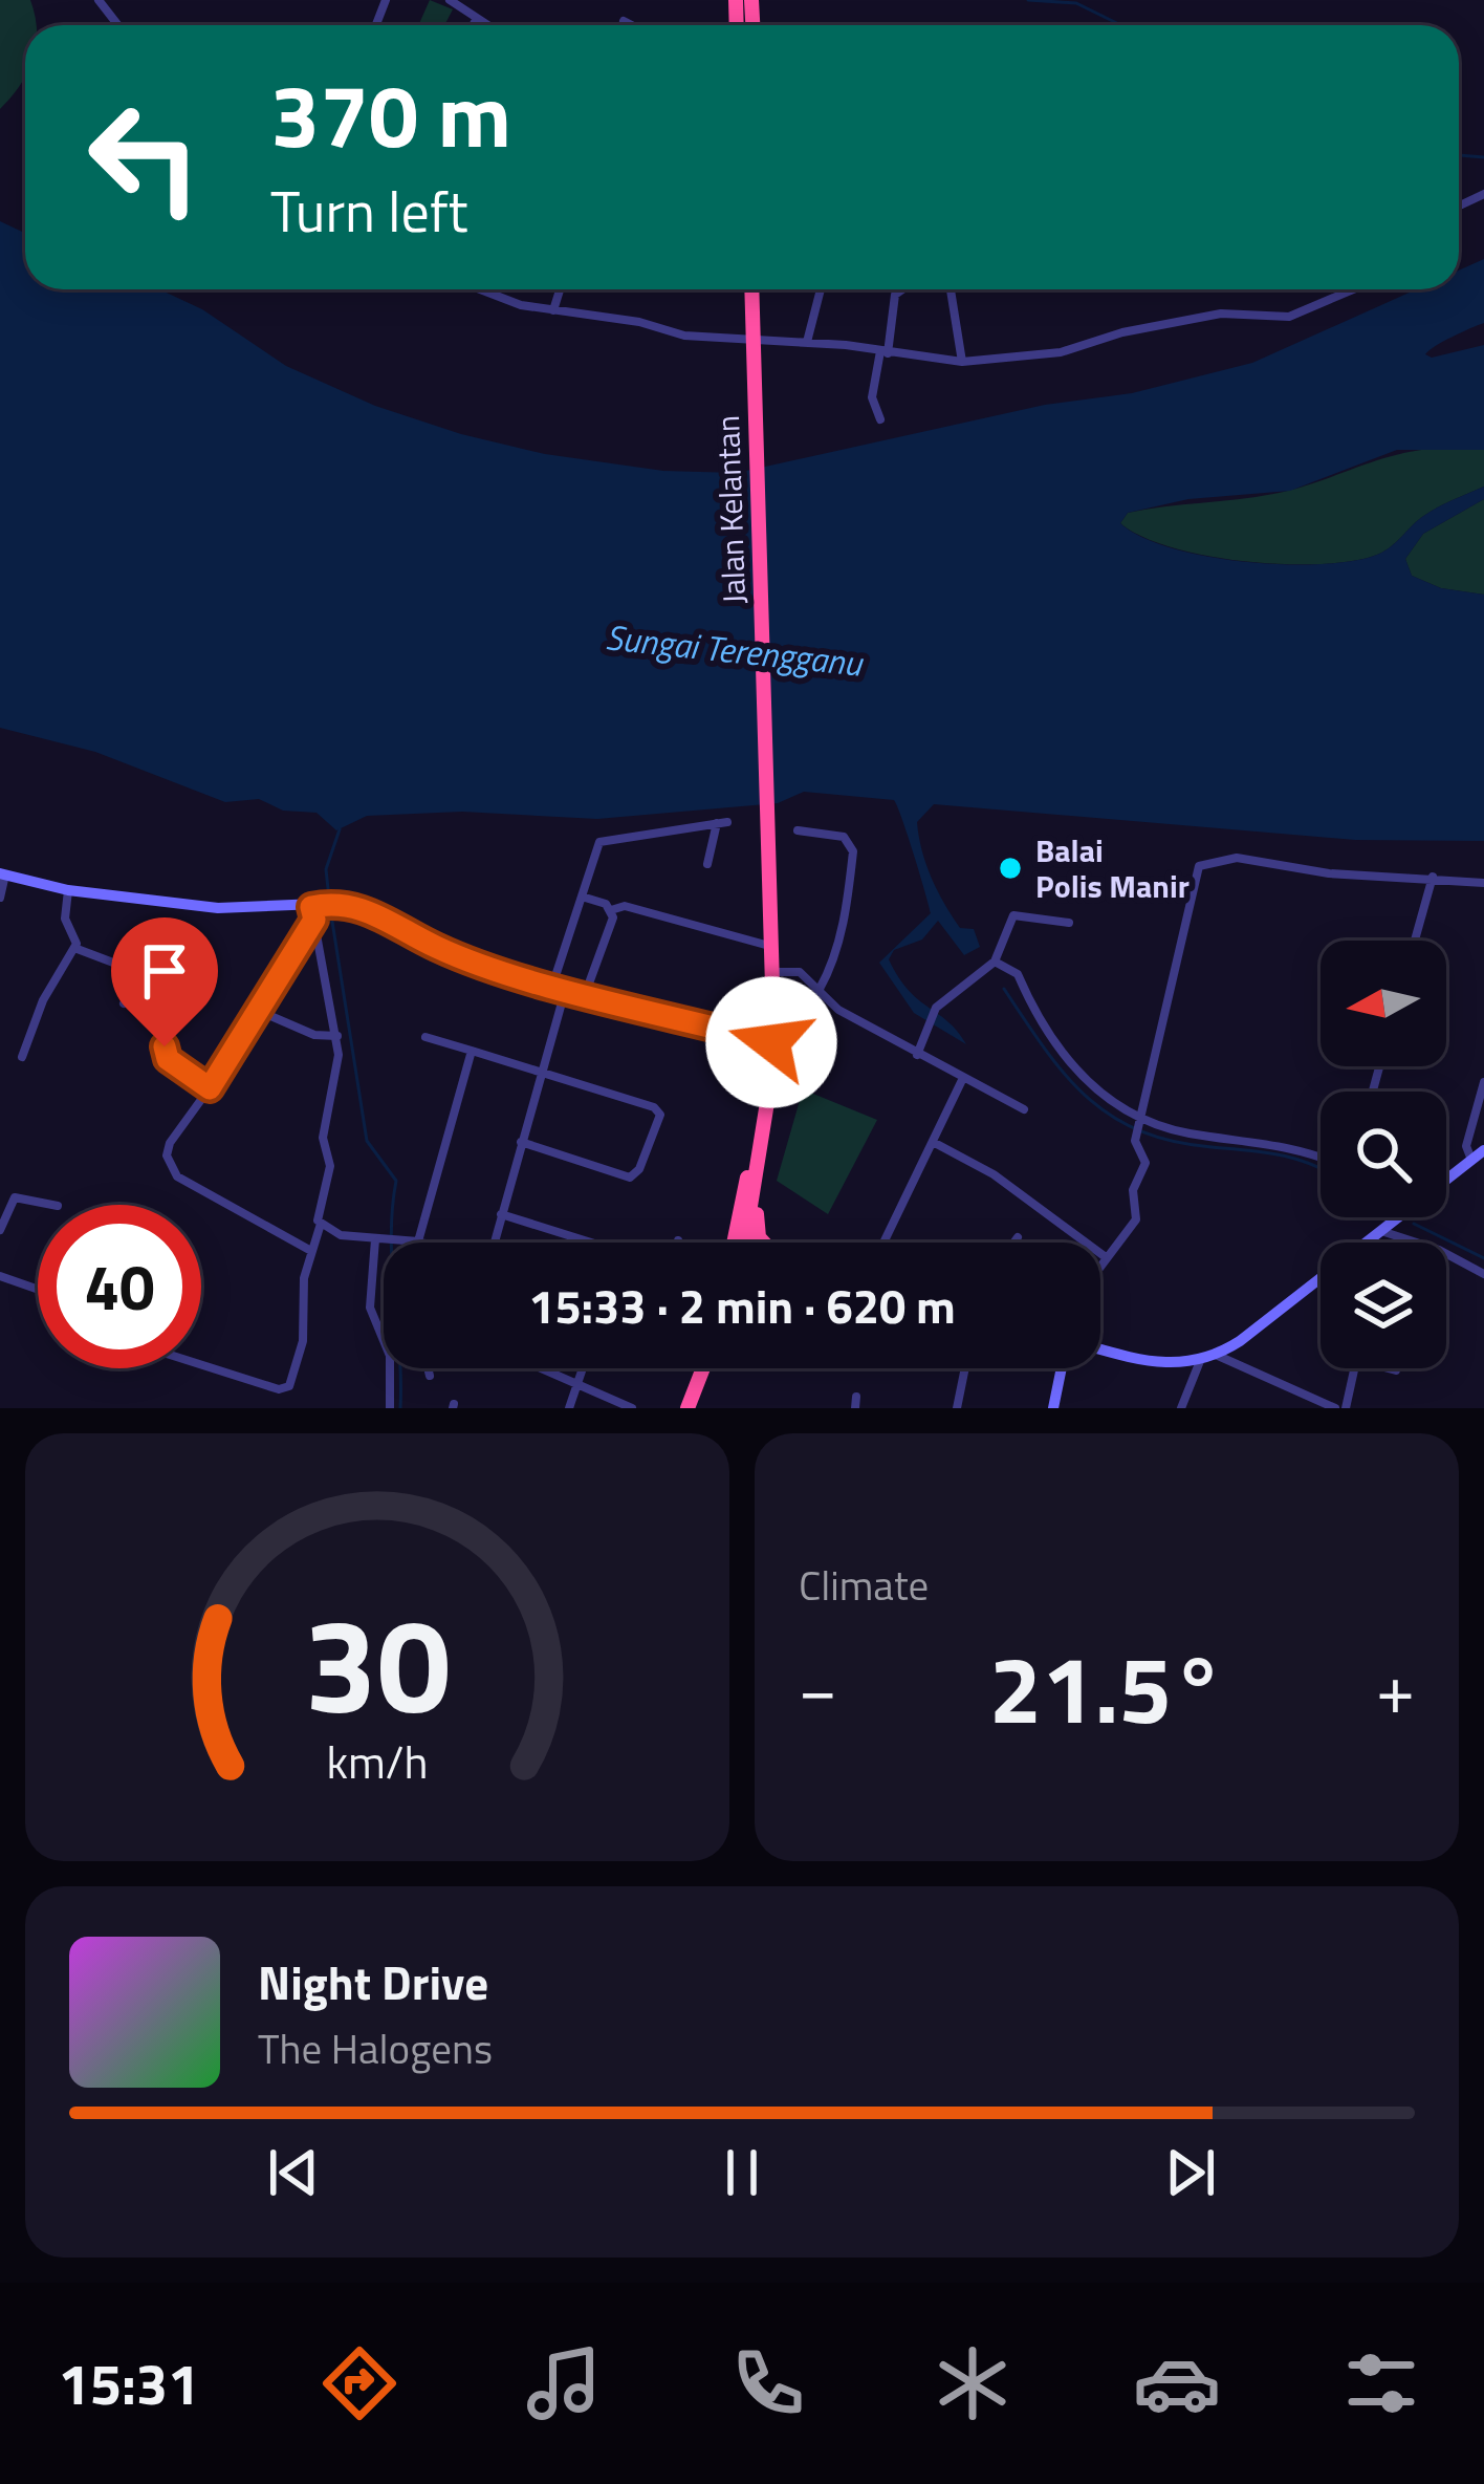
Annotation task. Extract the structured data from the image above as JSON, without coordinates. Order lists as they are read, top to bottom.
{
  "streets": {
    "highway": ["Jalan Kelantan"]
  },
  "water": ["Sungai Terengganu"],
  "places": ["Balai Polis Manir"],
  "north": "left",
  "page": {
    "turn": ["370 m", "Turn left"],
    "limit": "40",
    "trip": "15:33 · 2 min · 620 m",
    "tile": "Climate",
    "heat": ["−", "21.5°", "+"],
    "song": ["Night Drive", "The Halogens"],
    "tabs": "15:31",
    "gauge": ["30", "km/h"]
  }
}
